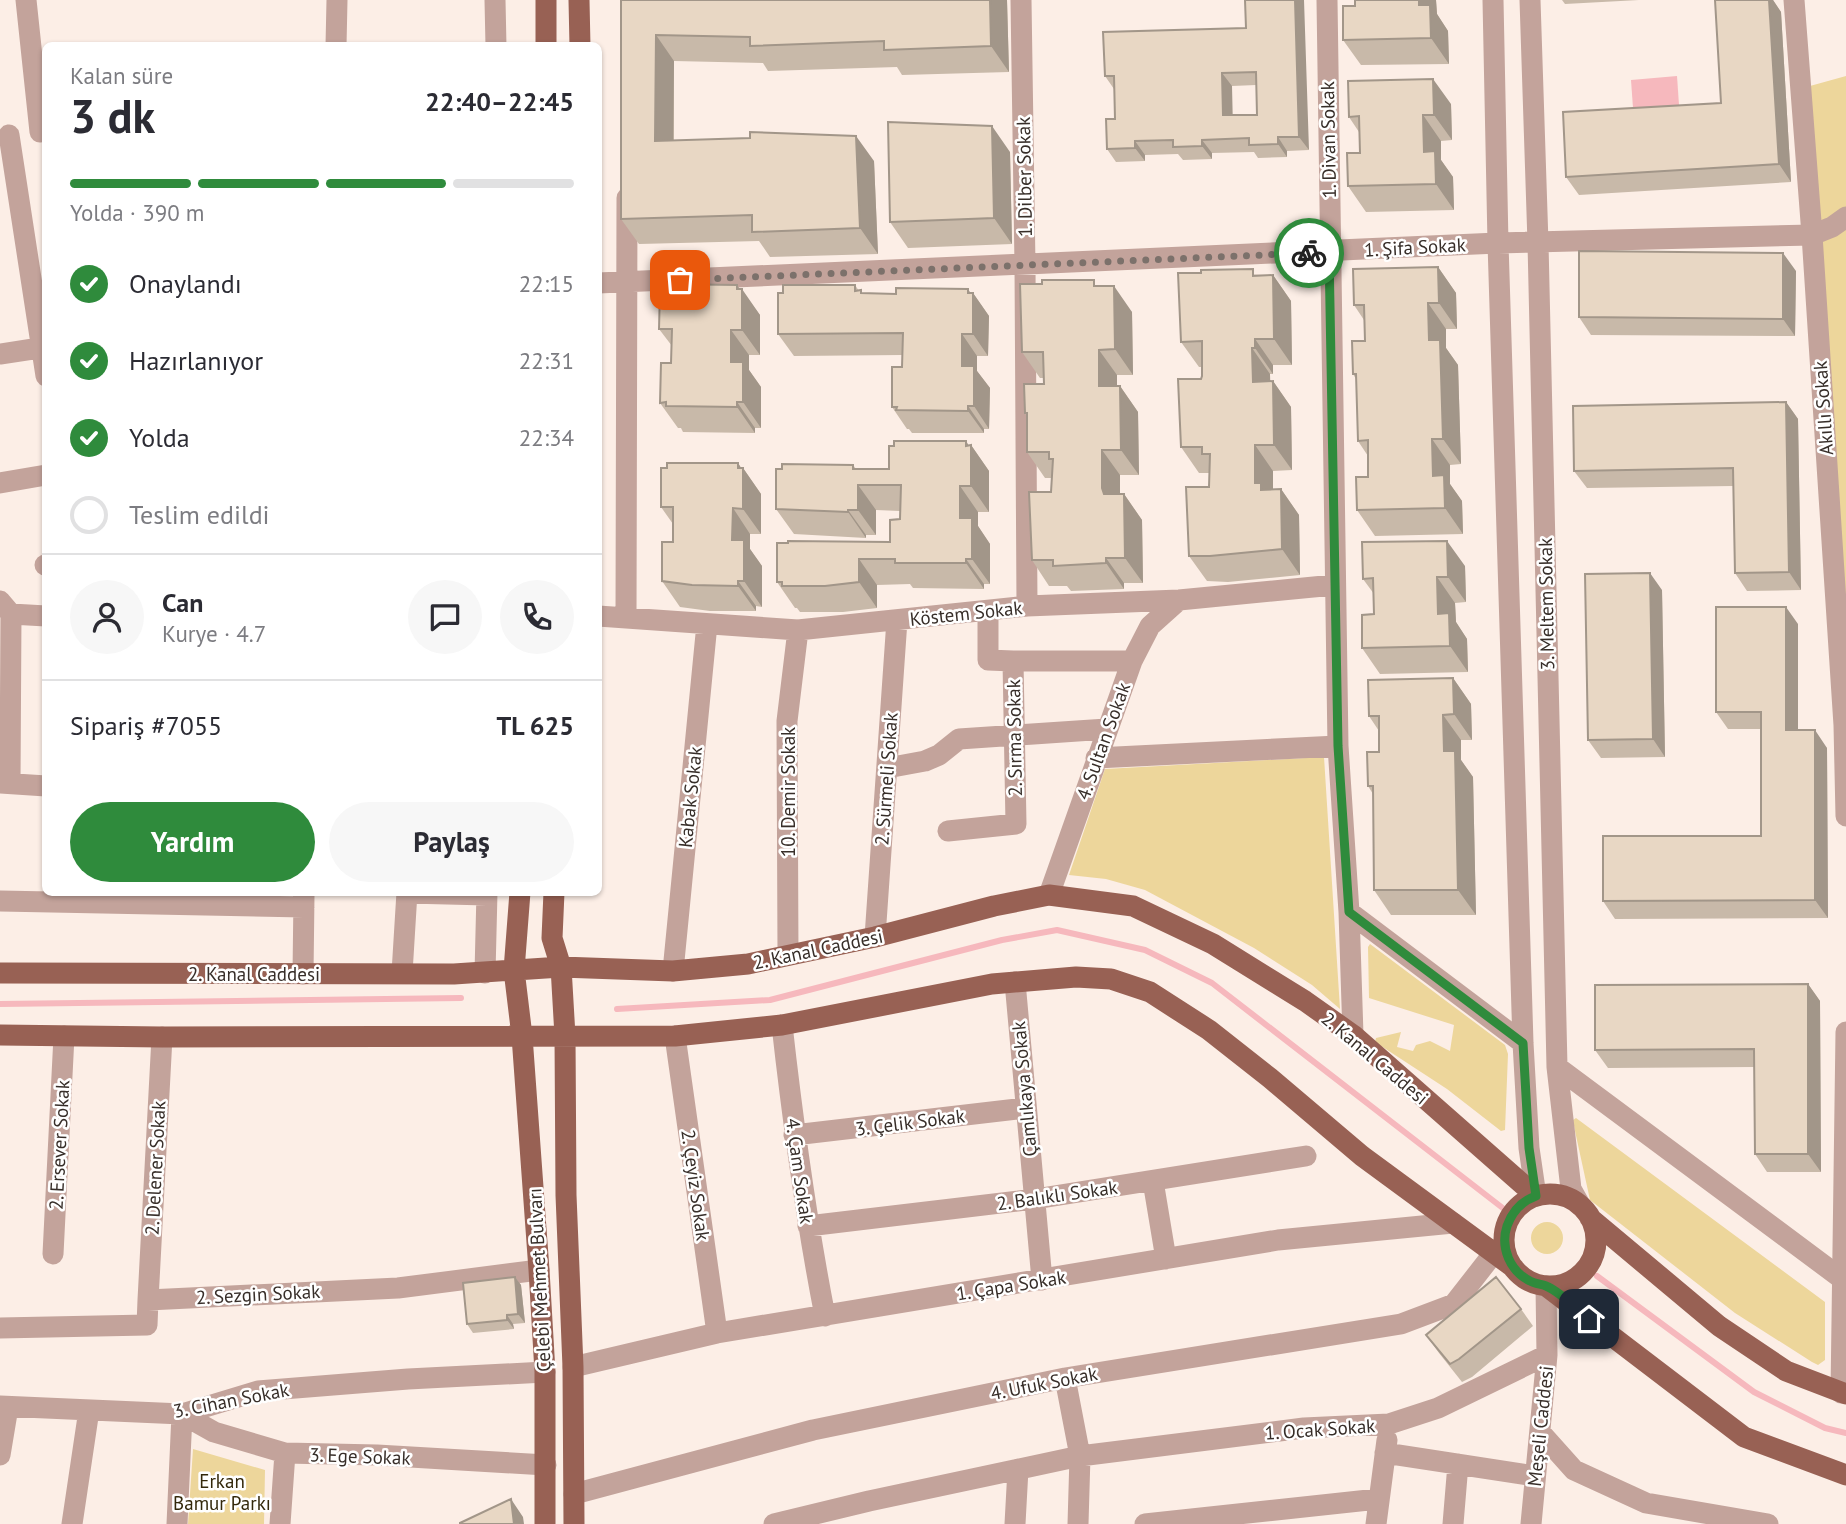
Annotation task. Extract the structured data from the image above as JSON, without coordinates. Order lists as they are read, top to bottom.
{
  "streets": {
    "main road": ["2. Kanal Caddesi", "Çelebi Mehmet Bulvarı"],
    "street": [
      "1. Divan Sokak",
      "1. Dilber Sokak",
      "1. Şifa Sokak",
      "Akıllı Sokak",
      "3. Meltem Sokak",
      "Köstem Sokak",
      "2. Sırma Sokak",
      "4. Sultan Sokak",
      "2. Sürmeli Sokak",
      "10. Demir Sokak",
      "Kabak Sokak",
      "Çamlıkaya Sokak",
      "3. Çelik Sokak",
      "2. Ersever Sokak",
      "2. Delener Sokak",
      "4. Çam Sokak",
      "2. Çeyiz Sokak",
      "2. Balıklı Sokak",
      "1. Çapa Sokak",
      "2. Sezgin Sokak",
      "4. Ufuk Sokak",
      "3. Cihan Sokak",
      "Meşeli Caddesi",
      "1. Ocak Sokak",
      "3. Ege Sokak"
    ]
  },
  "crossings": [
    ["1. Divan Sokak", "1. Şifa Sokak"],
    ["1. Divan Sokak", "Köstem Sokak"],
    ["1. Divan Sokak", "2. Kanal Caddesi"],
    ["1. Dilber Sokak", "1. Şifa Sokak"],
    ["1. Dilber Sokak", "Köstem Sokak"],
    ["1. Şifa Sokak", "Akıllı Sokak"],
    ["1. Şifa Sokak", "3. Meltem Sokak"],
    ["3. Meltem Sokak", "2. Kanal Caddesi"],
    ["3. Meltem Sokak", "Meşeli Caddesi"],
    ["Köstem Sokak", "4. Sultan Sokak"],
    ["Köstem Sokak", "2. Sürmeli Sokak"],
    ["Köstem Sokak", "10. Demir Sokak"],
    ["Köstem Sokak", "Kabak Sokak"],
    ["2. Sırma Sokak", "4. Sultan Sokak"],
    ["4. Sultan Sokak", "2. Kanal Caddesi"],
    ["2. Sürmeli Sokak", "2. Kanal Caddesi"],
    ["10. Demir Sokak", "2. Kanal Caddesi"],
    ["Kabak Sokak", "2. Kanal Caddesi"],
    ["2. Kanal Caddesi", "Çelebi Mehmet Bulvarı"],
    ["2. Kanal Caddesi", "Meşeli Caddesi"],
    ["Çamlıkaya Sokak", "3. Çelik Sokak"],
    ["Çamlıkaya Sokak", "2. Balıklı Sokak"],
    ["Çamlıkaya Sokak", "1. Çapa Sokak"],
    ["3. Çelik Sokak", "4. Çam Sokak"],
    ["2. Delener Sokak", "2. Sezgin Sokak"],
    ["4. Çam Sokak", "2. Balıklı Sokak"],
    ["4. Çam Sokak", "1. Çapa Sokak"],
    ["2. Çeyiz Sokak", "1. Çapa Sokak"],
    ["Çelebi Mehmet Bulvarı", "1. Çapa Sokak"],
    ["Çelebi Mehmet Bulvarı", "2. Sezgin Sokak"],
    ["Çelebi Mehmet Bulvarı", "4. Ufuk Sokak"],
    ["Çelebi Mehmet Bulvarı", "3. Cihan Sokak"],
    ["Çelebi Mehmet Bulvarı", "3. Ege Sokak"],
    ["3. Cihan Sokak", "3. Ege Sokak"],
    ["Meşeli Caddesi", "1. Ocak Sokak"]
  ],
  "parks": ["Erkan Bamur Parkı"],
  "page": {
    "heading": ["3 dk", "Kalan süre", "22:40–22:45"],
    "panel": [
      "Can",
      "Kurye · 4.7",
      "Sipariş #7055",
      "TL 625"
    ],
    "bar": "Yolda · 390 m",
    "list": [
      ["Onaylandı", "22:15"],
      ["Hazırlanıyor", "22:31"],
      ["Yolda", "22:34"],
      "Teslim edildi"
    ],
    "buttons": ["Yardım", "Paylaş"]
  }
}
